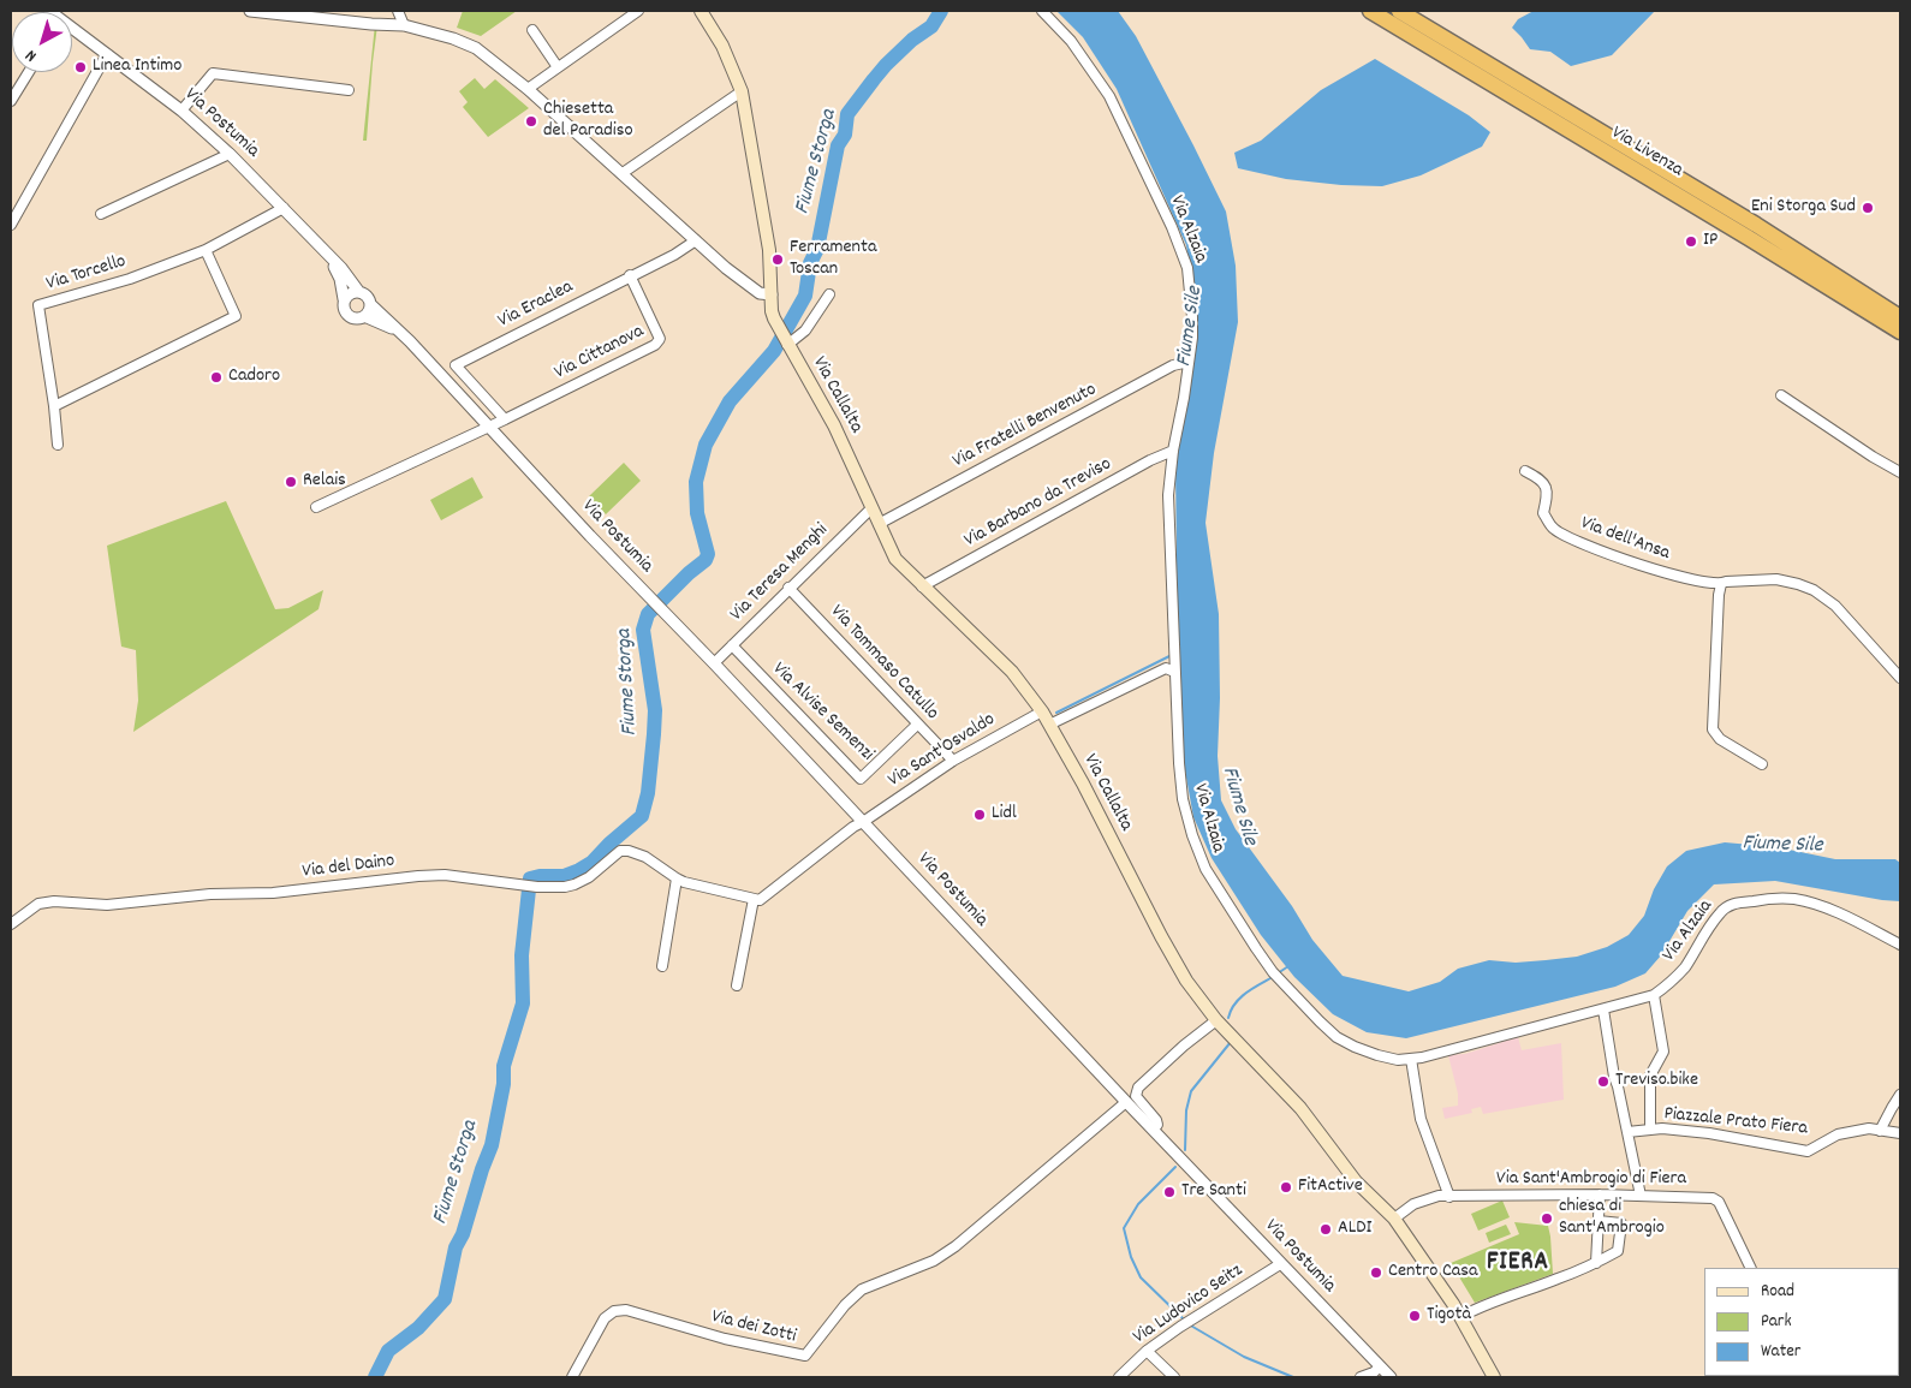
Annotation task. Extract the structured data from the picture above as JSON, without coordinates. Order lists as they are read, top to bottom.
{
  "streets": {
    "highway": ["Via Livenza"],
    "main road": ["Via Callalta"],
    "street": [
      "Via Postumia",
      "Via Alzaia",
      "Via Torcello",
      "Via Eraclea",
      "Via Cittanova",
      "Via Fratelli Benvenuto",
      "Via Barbano da Treviso",
      "Via dell'Ansa",
      "Via Teresa Menghi",
      "Via Tommaso Catullo",
      "Via Alvise Semenzi",
      "Via Sant'Osvaldo",
      "Via del Daino",
      "Piazzale Prato Fiera",
      "Via Sant'Ambrogio di Fiera",
      "Via Ludovico Seitz",
      "Via dei Zotti"
    ]
  },
  "crossings": [
    ["Via Postumia", "Via Torcello"],
    ["Via Postumia", "Via Cittanova"],
    ["Via Postumia", "Via Teresa Menghi"],
    ["Via Postumia", "Via Sant'Osvaldo"],
    ["Via Postumia", "Via Ludovico Seitz"],
    ["Via Postumia", "Via dei Zotti"],
    ["Via Alzaia", "Via Fratelli Benvenuto"],
    ["Via Alzaia", "Via Barbano da Treviso"],
    ["Via Eraclea", "Via Cittanova"],
    ["Via Callalta", "Via Fratelli Benvenuto"],
    ["Via Callalta", "Via Barbano da Treviso"],
    ["Via Callalta", "Via Teresa Menghi"],
    ["Via Callalta", "Via Sant'Osvaldo"],
    ["Via Callalta", "Via Sant'Ambrogio di Fiera"],
    ["Via Teresa Menghi", "Via Tommaso Catullo"],
    ["Via Teresa Menghi", "Via Alvise Semenzi"],
    ["Via Tommaso Catullo", "Via Alvise Semenzi"],
    ["Via Tommaso Catullo", "Via Sant'Osvaldo"]
  ],
  "districts": ["FIERA"],
  "water": ["Fiume Storga", "Fiume Sile"],
  "places": [
    "Linea Intimo",
    "Chiesetta del Paradiso",
    "Eni Storga Sud",
    "IP",
    "Ferramenta Toscan",
    "Cadoro",
    "Relais",
    "Lidl",
    "Treviso.bike",
    "FitActive",
    "Tre Santi",
    "chiesa di Sant'Ambrogio",
    "ALDI",
    "Centro Casa",
    "Tigotà"
  ],
  "legend": ["Road", "Park", "Water"],
  "north": "bottom left"
}
